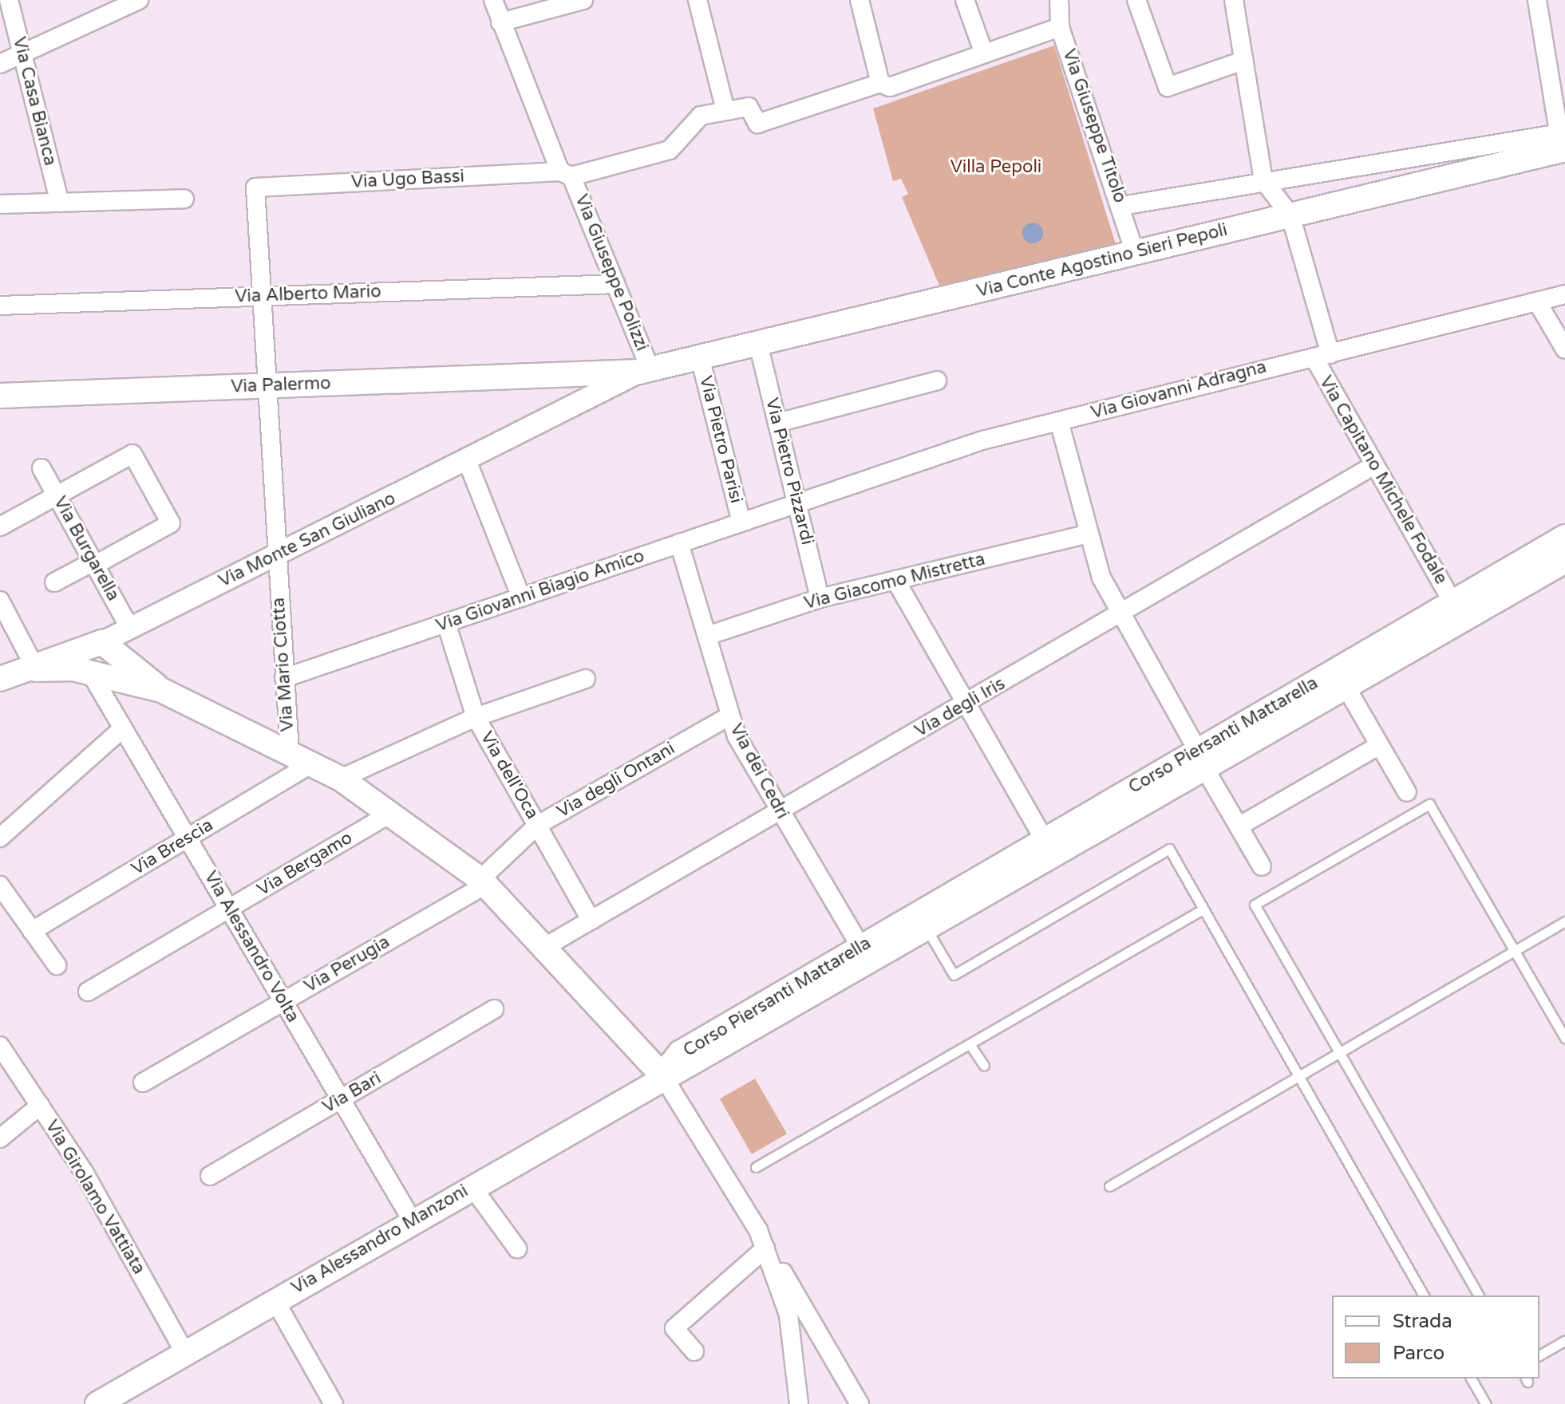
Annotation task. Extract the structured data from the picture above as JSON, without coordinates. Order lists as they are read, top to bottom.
{
  "streets": {
    "main road": [
      "Via Conte Agostino Sieri Pepoli",
      "Via Palermo",
      "Via Monte San Giuliano",
      "Corso Piersanti Mattarella",
      "Via Alessandro Manzoni"
    ],
    "street": [
      "Via Casa Bianca",
      "Via Giuseppe Titolo",
      "Via Ugo Bassi",
      "Via Giuseppe Polizzi",
      "Via Alberto Mario",
      "Via Giovanni Adragna",
      "Via Pietro Parisi",
      "Via Pietro Pizzardi",
      "Via Capitano Michele Fodale",
      "Via Burgarella",
      "Via Giacomo Mistretta",
      "Via Giovanni Biagio Amico",
      "Via Mario Ciotta",
      "Via degli Iris",
      "Via dei Cedri",
      "Via dell'Oca",
      "Via degli Ontani",
      "Via Brescia",
      "Via Bergamo",
      "Via Alessandro Volta",
      "Via Perugia",
      "Via Bari",
      "Via Girolamo Vattiata"
    ]
  },
  "crossings": [
    ["Via Giuseppe Titolo", "Via Conte Agostino Sieri Pepoli"],
    ["Via Ugo Bassi", "Via Giuseppe Polizzi"],
    ["Via Ugo Bassi", "Via Mario Ciotta"],
    ["Via Conte Agostino Sieri Pepoli", "Via Giuseppe Polizzi"],
    ["Via Conte Agostino Sieri Pepoli", "Via Palermo"],
    ["Via Conte Agostino Sieri Pepoli", "Via Pietro Parisi"],
    ["Via Conte Agostino Sieri Pepoli", "Via Pietro Pizzardi"],
    ["Via Conte Agostino Sieri Pepoli", "Via Capitano Michele Fodale"],
    ["Via Conte Agostino Sieri Pepoli", "Via Monte San Giuliano"],
    ["Via Giuseppe Polizzi", "Via Alberto Mario"],
    ["Via Alberto Mario", "Via Mario Ciotta"],
    ["Via Palermo", "Via Mario Ciotta"],
    ["Via Giovanni Adragna", "Via Pietro Pizzardi"],
    ["Via Giovanni Adragna", "Via Capitano Michele Fodale"],
    ["Via Giovanni Adragna", "Via Giovanni Biagio Amico"],
    ["Via Pietro Parisi", "Via Giovanni Biagio Amico"],
    ["Via Pietro Pizzardi", "Via Giacomo Mistretta"],
    ["Via Pietro Pizzardi", "Via Giovanni Biagio Amico"],
    ["Via Capitano Michele Fodale", "Via degli Iris"],
    ["Via Capitano Michele Fodale", "Corso Piersanti Mattarella"],
    ["Via Monte San Giuliano", "Via Burgarella"],
    ["Via Monte San Giuliano", "Via Mario Ciotta"],
    ["Via Giacomo Mistretta", "Via dei Cedri"],
    ["Via Giovanni Biagio Amico", "Via Mario Ciotta"],
    ["Via Giovanni Biagio Amico", "Via dei Cedri"],
    ["Via Giovanni Biagio Amico", "Via dell'Oca"],
    ["Via degli Iris", "Via dei Cedri"],
    ["Via degli Iris", "Via dell'Oca"],
    ["Corso Piersanti Mattarella", "Via dei Cedri"],
    ["Corso Piersanti Mattarella", "Via Alessandro Manzoni"],
    ["Via dei Cedri", "Via degli Ontani"],
    ["Via dell'Oca", "Via degli Ontani"],
    ["Via degli Ontani", "Via Perugia"],
    ["Via Brescia", "Via Alessandro Volta"],
    ["Via Bergamo", "Via Alessandro Volta"],
    ["Via Alessandro Volta", "Via Perugia"],
    ["Via Alessandro Volta", "Via Bari"],
    ["Via Alessandro Volta", "Via Alessandro Manzoni"],
    ["Via Girolamo Vattiata", "Via Alessandro Manzoni"]
  ],
  "parks": ["Villa Pepoli"],
  "legend": ["Strada", "Parco"]
}
